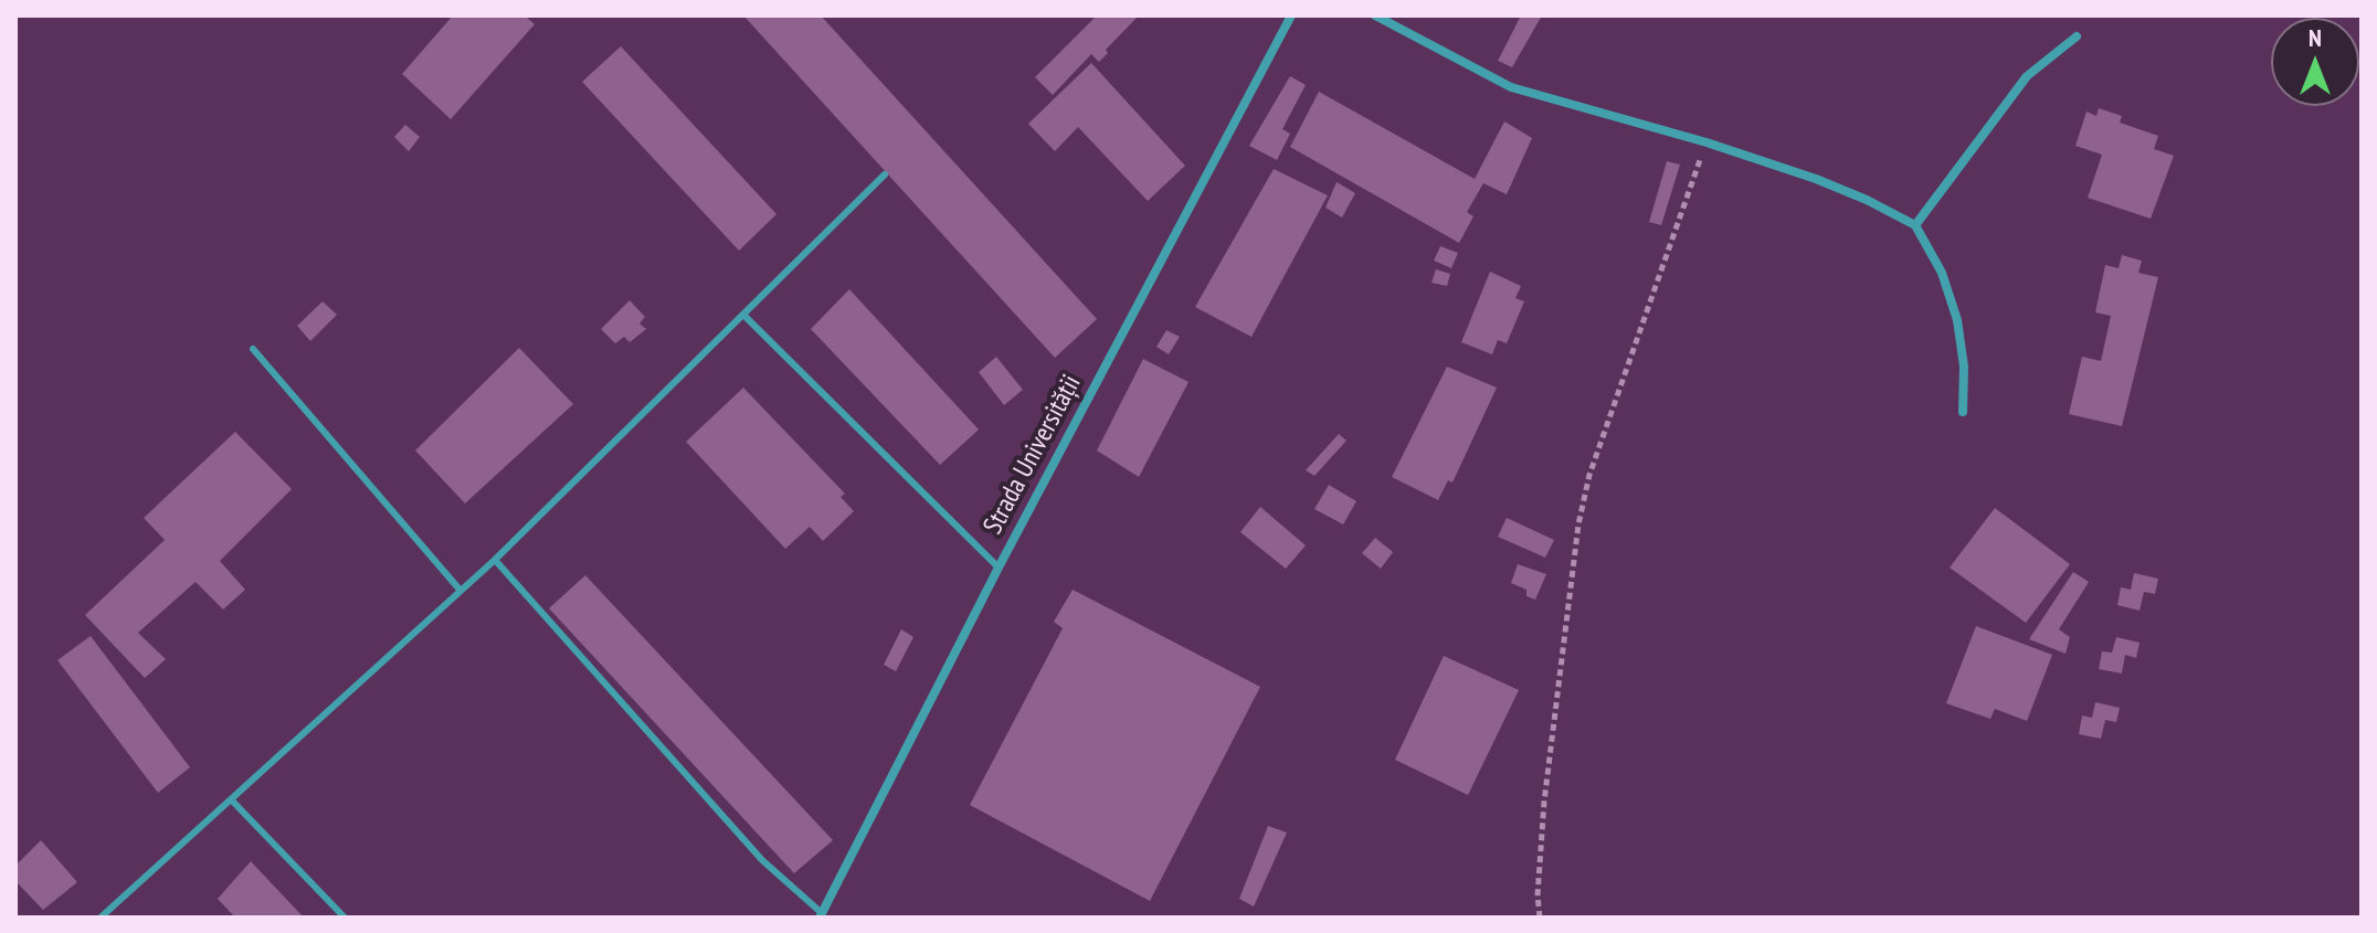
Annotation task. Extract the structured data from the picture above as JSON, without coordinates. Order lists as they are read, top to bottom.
{
  "streets": {
    "street": ["Strada Universității"]
  },
  "north": "top"
}
